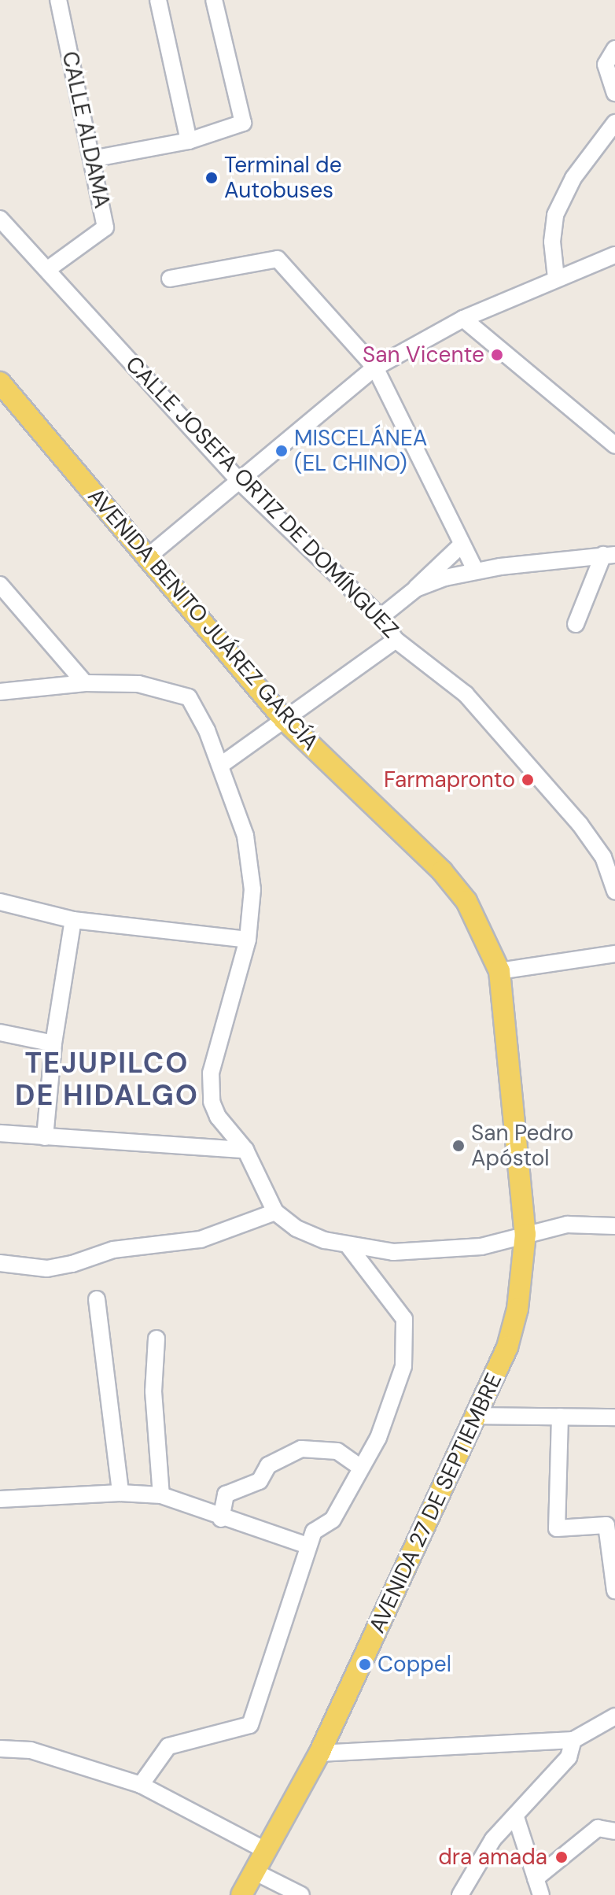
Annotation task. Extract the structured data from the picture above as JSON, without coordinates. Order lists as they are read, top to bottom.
{
  "streets": {
    "main road": ["AVENIDA BENITO JUÁREZ GARCÍA", "AVENIDA 27 DE SEPTIEMBRE"],
    "street": ["CALLE ALDAMA", "CALLE JOSEFA ORTIZ DE DOMÍNGUEZ"]
  },
  "crossings": [
    ["CALLE ALDAMA", "CALLE JOSEFA ORTIZ DE DOMÍNGUEZ"],
    ["AVENIDA BENITO JUÁREZ GARCÍA", "AVENIDA 27 DE SEPTIEMBRE"]
  ],
  "districts": ["TEJUPILCO DE HIDALGO"],
  "places": [
    "Terminal de Autobuses",
    "San Vicente",
    "MISCELÁNEA (EL CHINO)",
    "Farmapronto",
    "San Pedro Apóstol",
    "Coppel",
    "dra amada"
  ]
}
